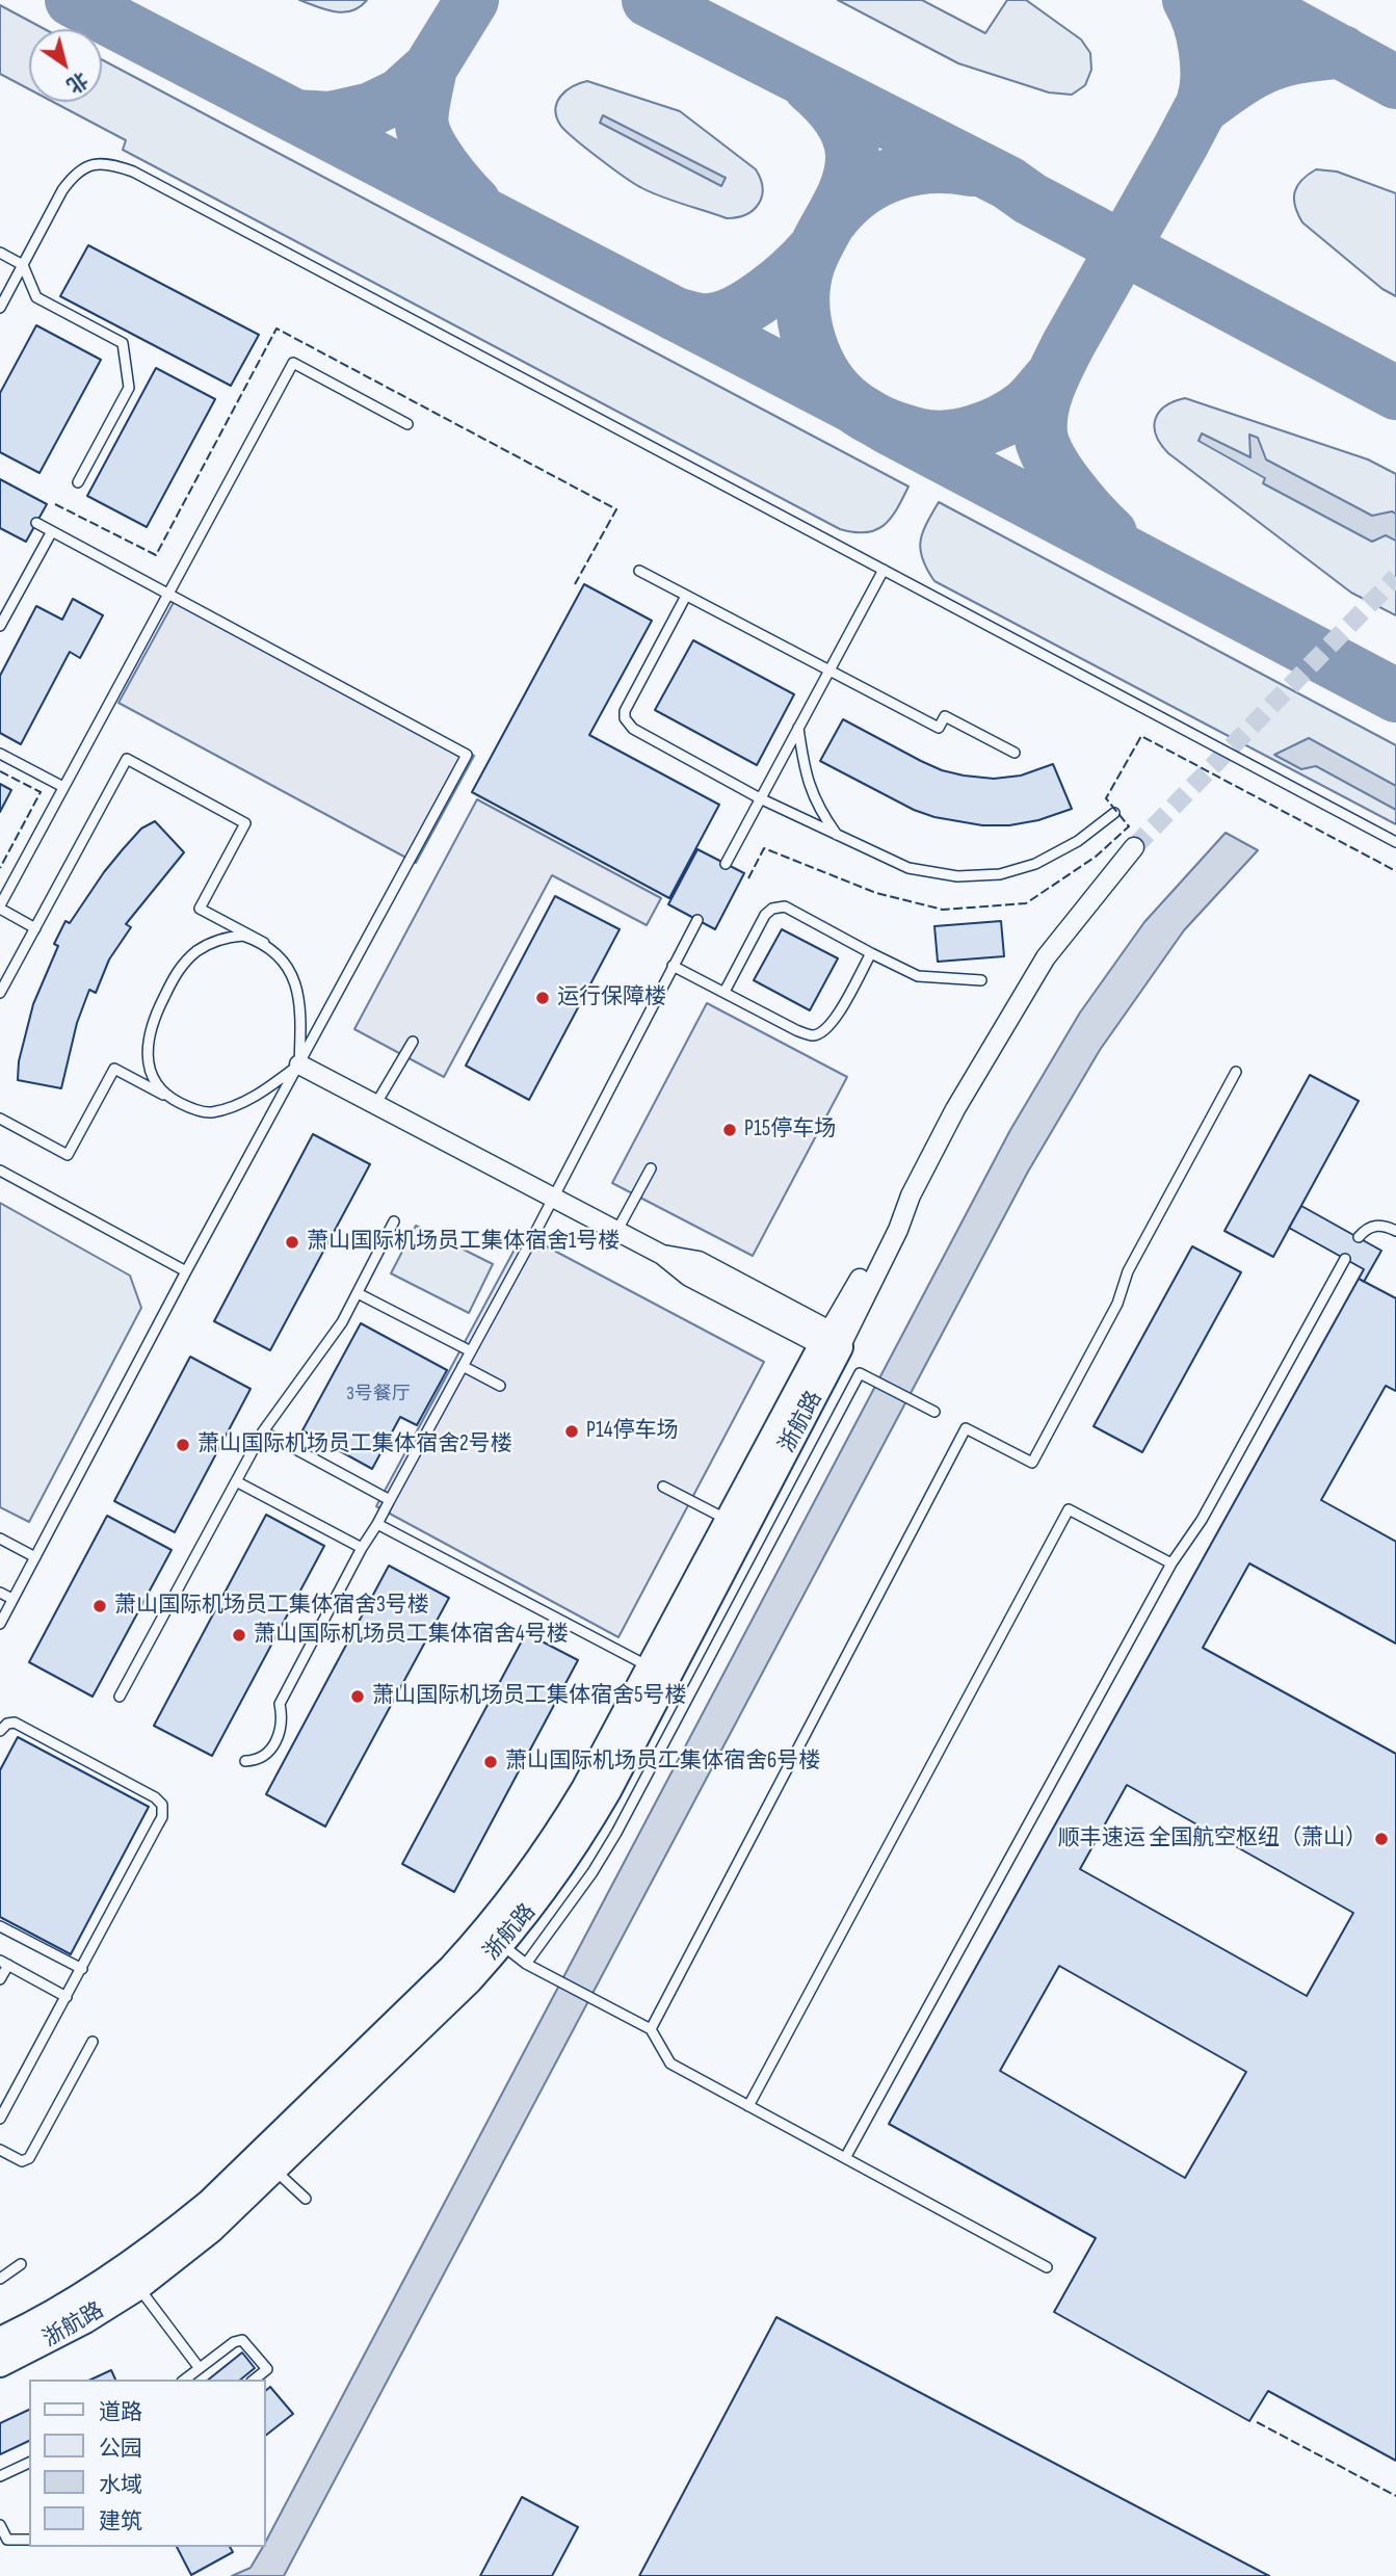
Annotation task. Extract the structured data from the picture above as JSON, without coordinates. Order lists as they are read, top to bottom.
{
  "streets": {
    "street": ["浙航路"]
  },
  "places": [
    "运行保障楼",
    "P15停车场",
    "萧山国际机场员工集体宿舍1号楼",
    "P14停车场",
    "萧山国际机场员工集体宿舍2号楼",
    "萧山国际机场员工集体宿舍3号楼",
    "萧山国际机场员工集体宿舍4号楼",
    "萧山国际机场员工集体宿舍5号楼",
    "萧山国际机场员工集体宿舍6号楼",
    "顺丰速运 全国航空枢纽（萧山）"
  ],
  "house_numbers": ["3号餐厅"],
  "legend": [
    "道路",
    "公园",
    "水域",
    "建筑"
  ],
  "north": "bottom right"
}
